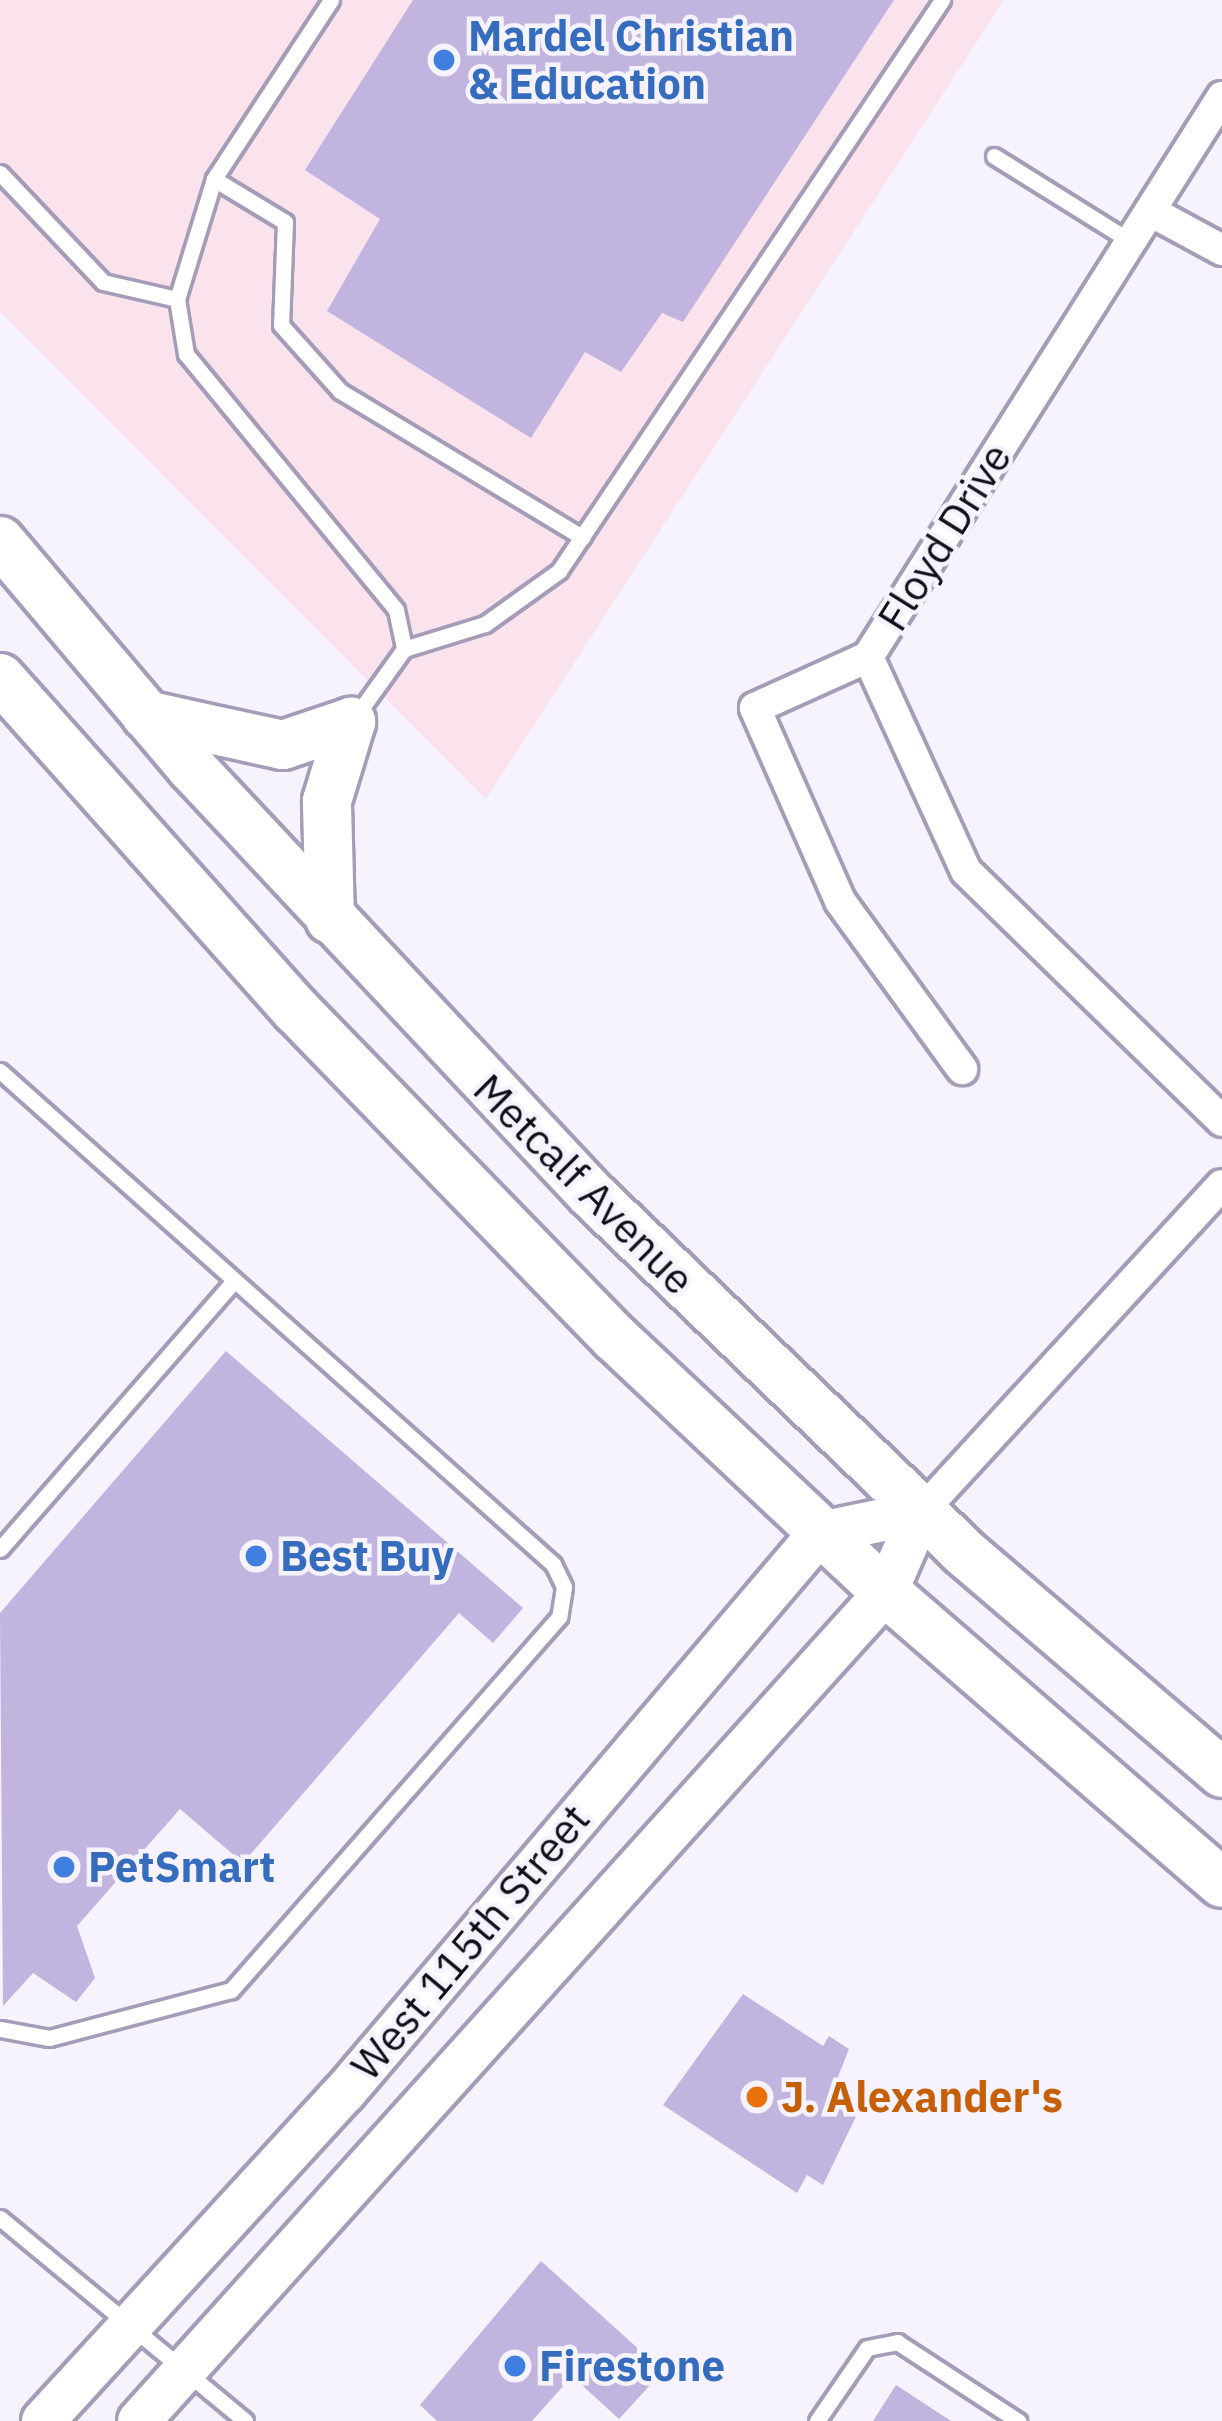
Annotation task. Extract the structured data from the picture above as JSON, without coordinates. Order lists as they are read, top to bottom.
{
  "streets": {
    "main road": ["Metcalf Avenue"],
    "street": ["Floyd Drive", "West 115th Street"]
  },
  "crossings": [
    ["Metcalf Avenue", "West 115th Street"]
  ],
  "places": [
    "Mardel Christian & Education",
    "Best Buy",
    "PetSmart",
    "J. Alexander's",
    "Firestone"
  ]
}
